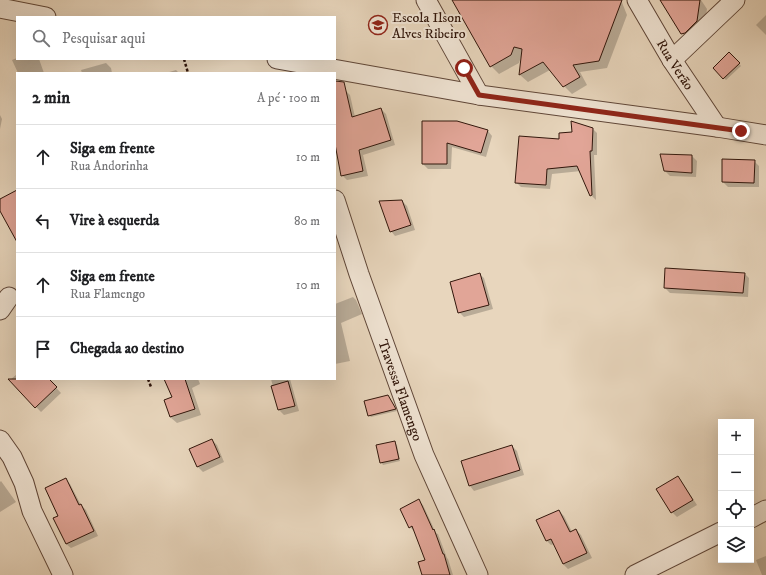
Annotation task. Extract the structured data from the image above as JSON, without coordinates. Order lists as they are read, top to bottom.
{
  "streets": {
    "street": ["Rua Verão", "Travessa Flamengo"]
  },
  "places": {
    "school or university": ["Escola Ilson Alves Ribeiro"]
  },
  "page": {
    "search": "Pesquisar aqui",
    "heading": ["2 min", "A pé · 100 m"],
    "list": [
      ["Siga em frente", "Rua Andorinha", "10 m"],
      ["Vire à esquerda", "80 m"],
      ["Siga em frente", "Rua Flamengo", "10 m"],
      "Chegada ao destino"
    ],
    "map_buttons": ["+", "−"]
  }
}
